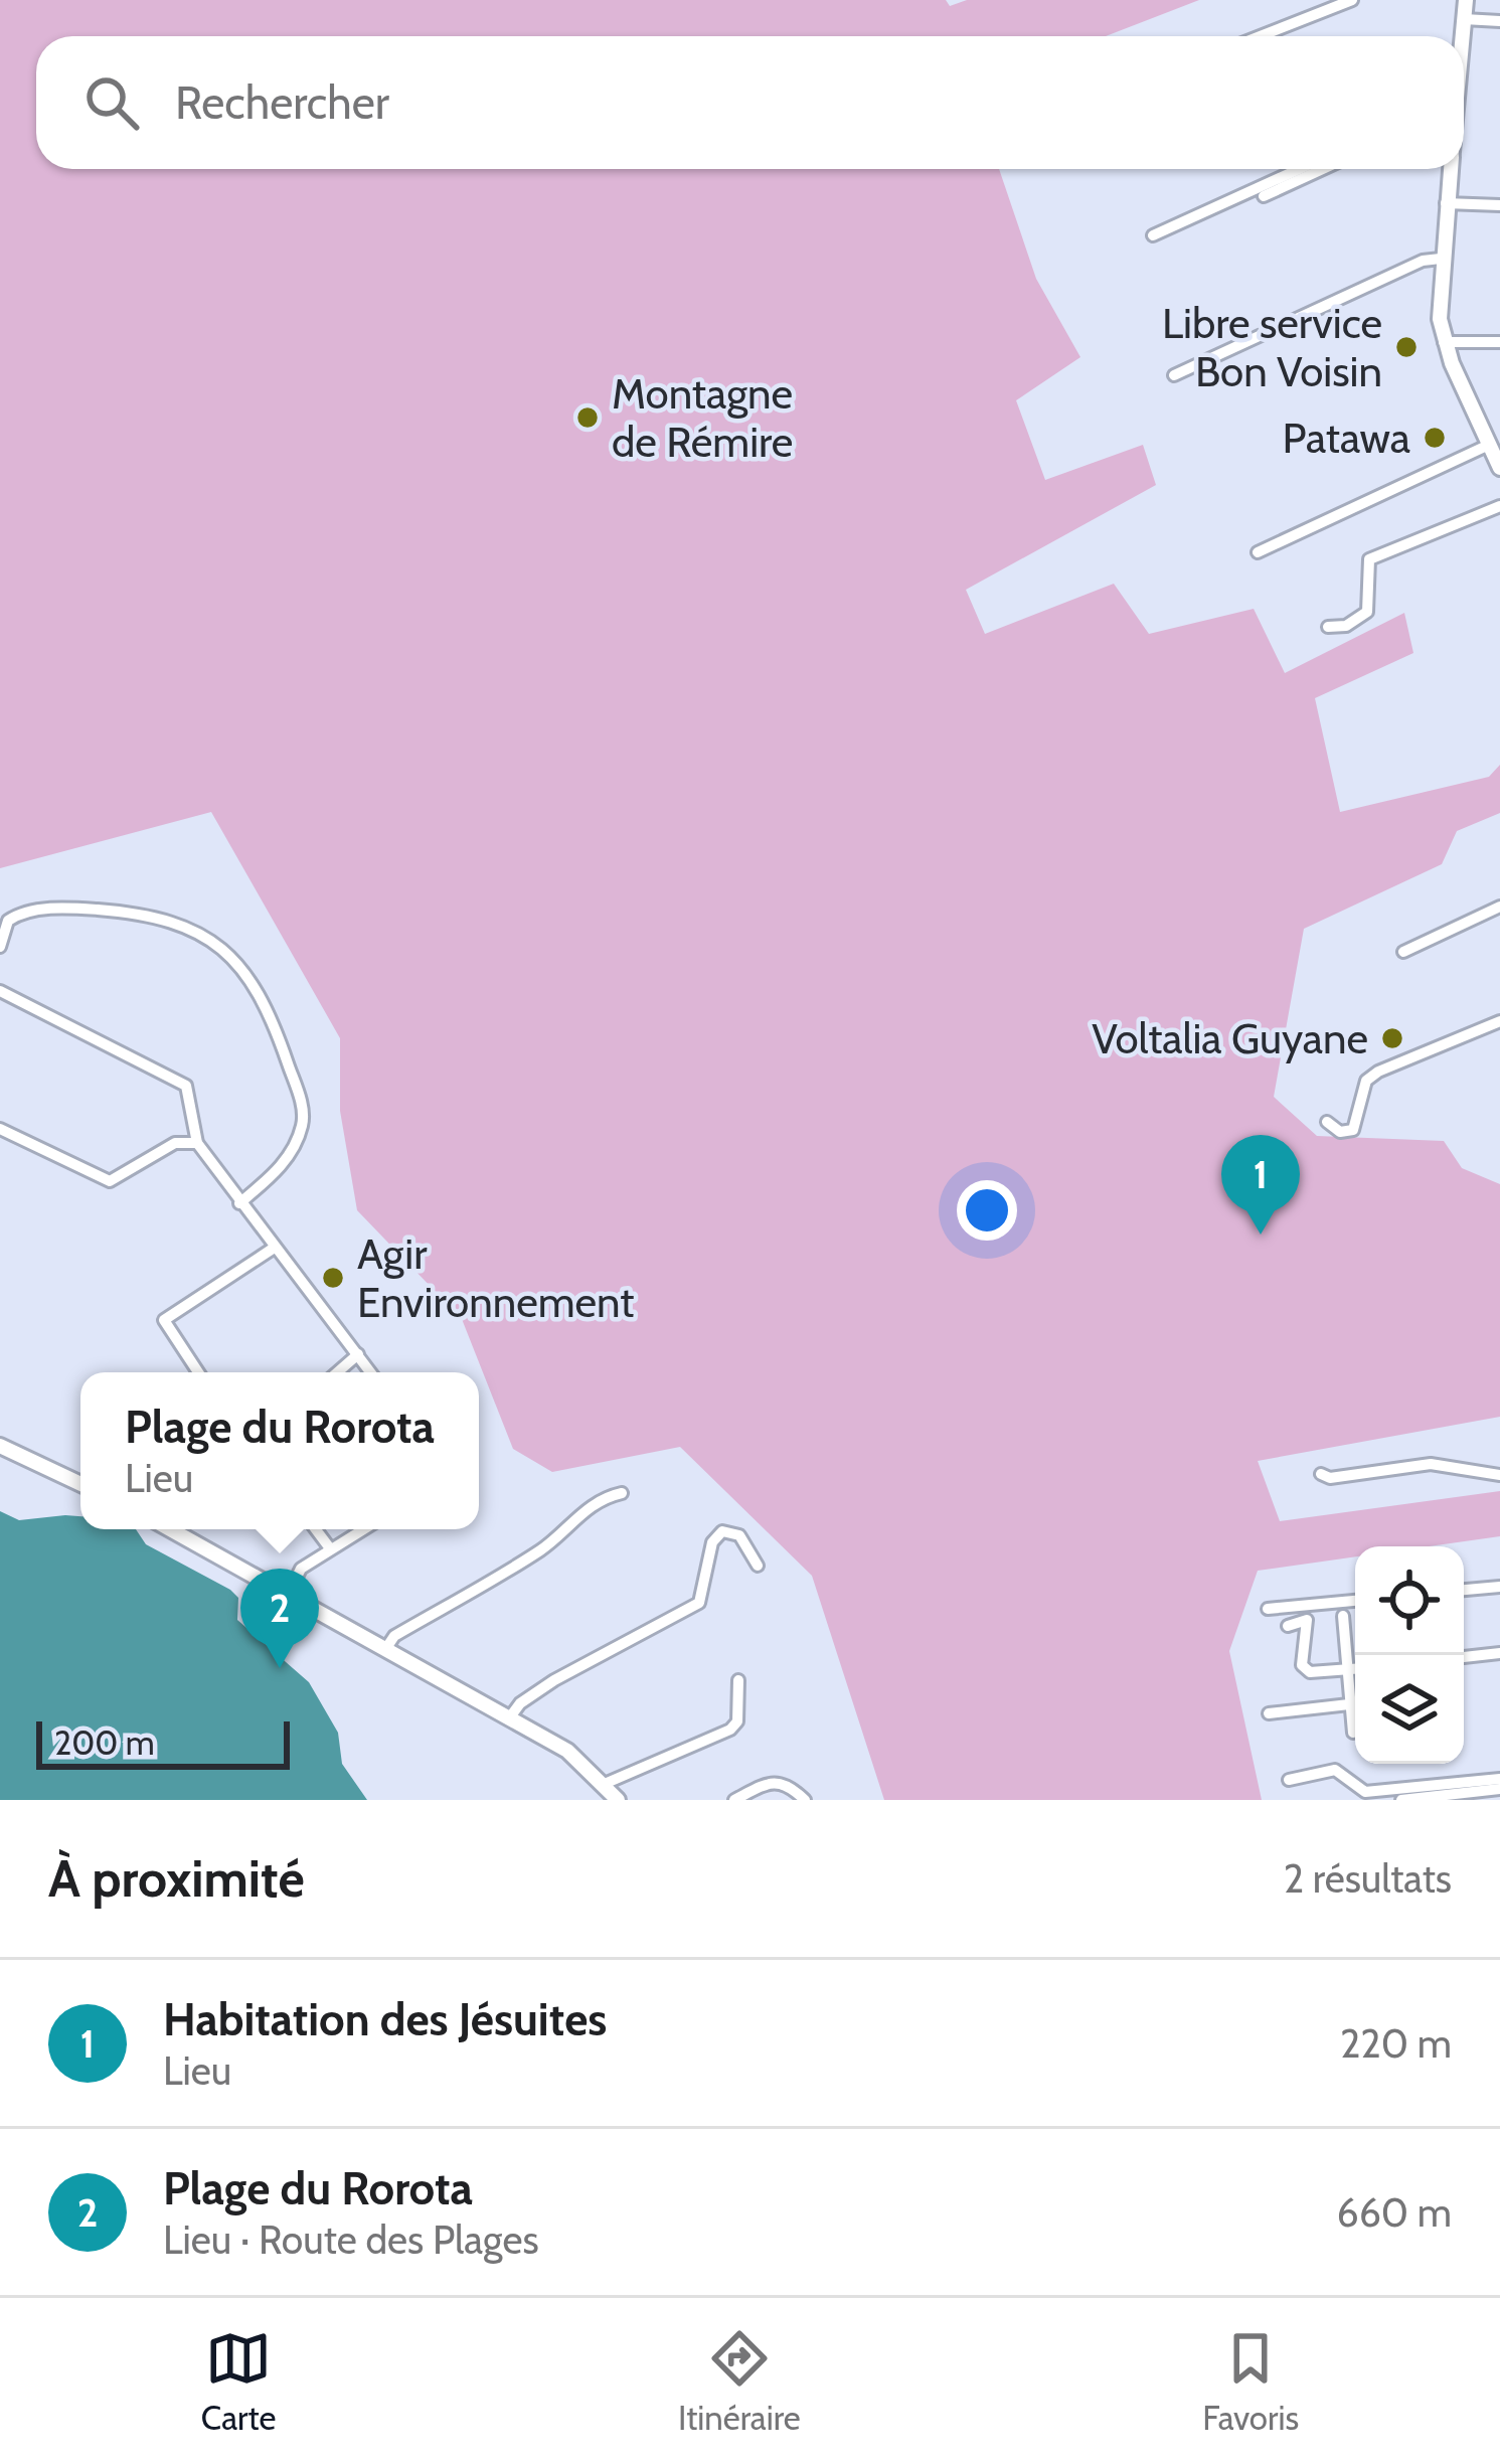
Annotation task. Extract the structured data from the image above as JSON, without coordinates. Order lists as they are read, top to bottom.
{
  "places": [
    "Libre service Bon Voisin",
    "Montagne de Rémire",
    "Patawa",
    "Voltalia Guyane",
    "Agir Environnement"
  ],
  "scale_bar": "200 m",
  "page": {
    "search": "Rechercher",
    "pins": ["1", "2"],
    "popup": ["Plage du Rorota", "Lieu"],
    "scale": "200 m",
    "heading": ["À proximité", "2 résultats"],
    "list": [
      {
        "mark": "1",
        "name": "Habitation des Jésuites",
        "note": "Lieu",
        "value": "220 m"
      },
      {
        "mark": "2",
        "name": "Plage du Rorota",
        "note": "Lieu · Route des Plages",
        "value": "660 m"
      }
    ],
    "nav": ["Carte", "Itinéraire", "Favoris"]
  }
}
